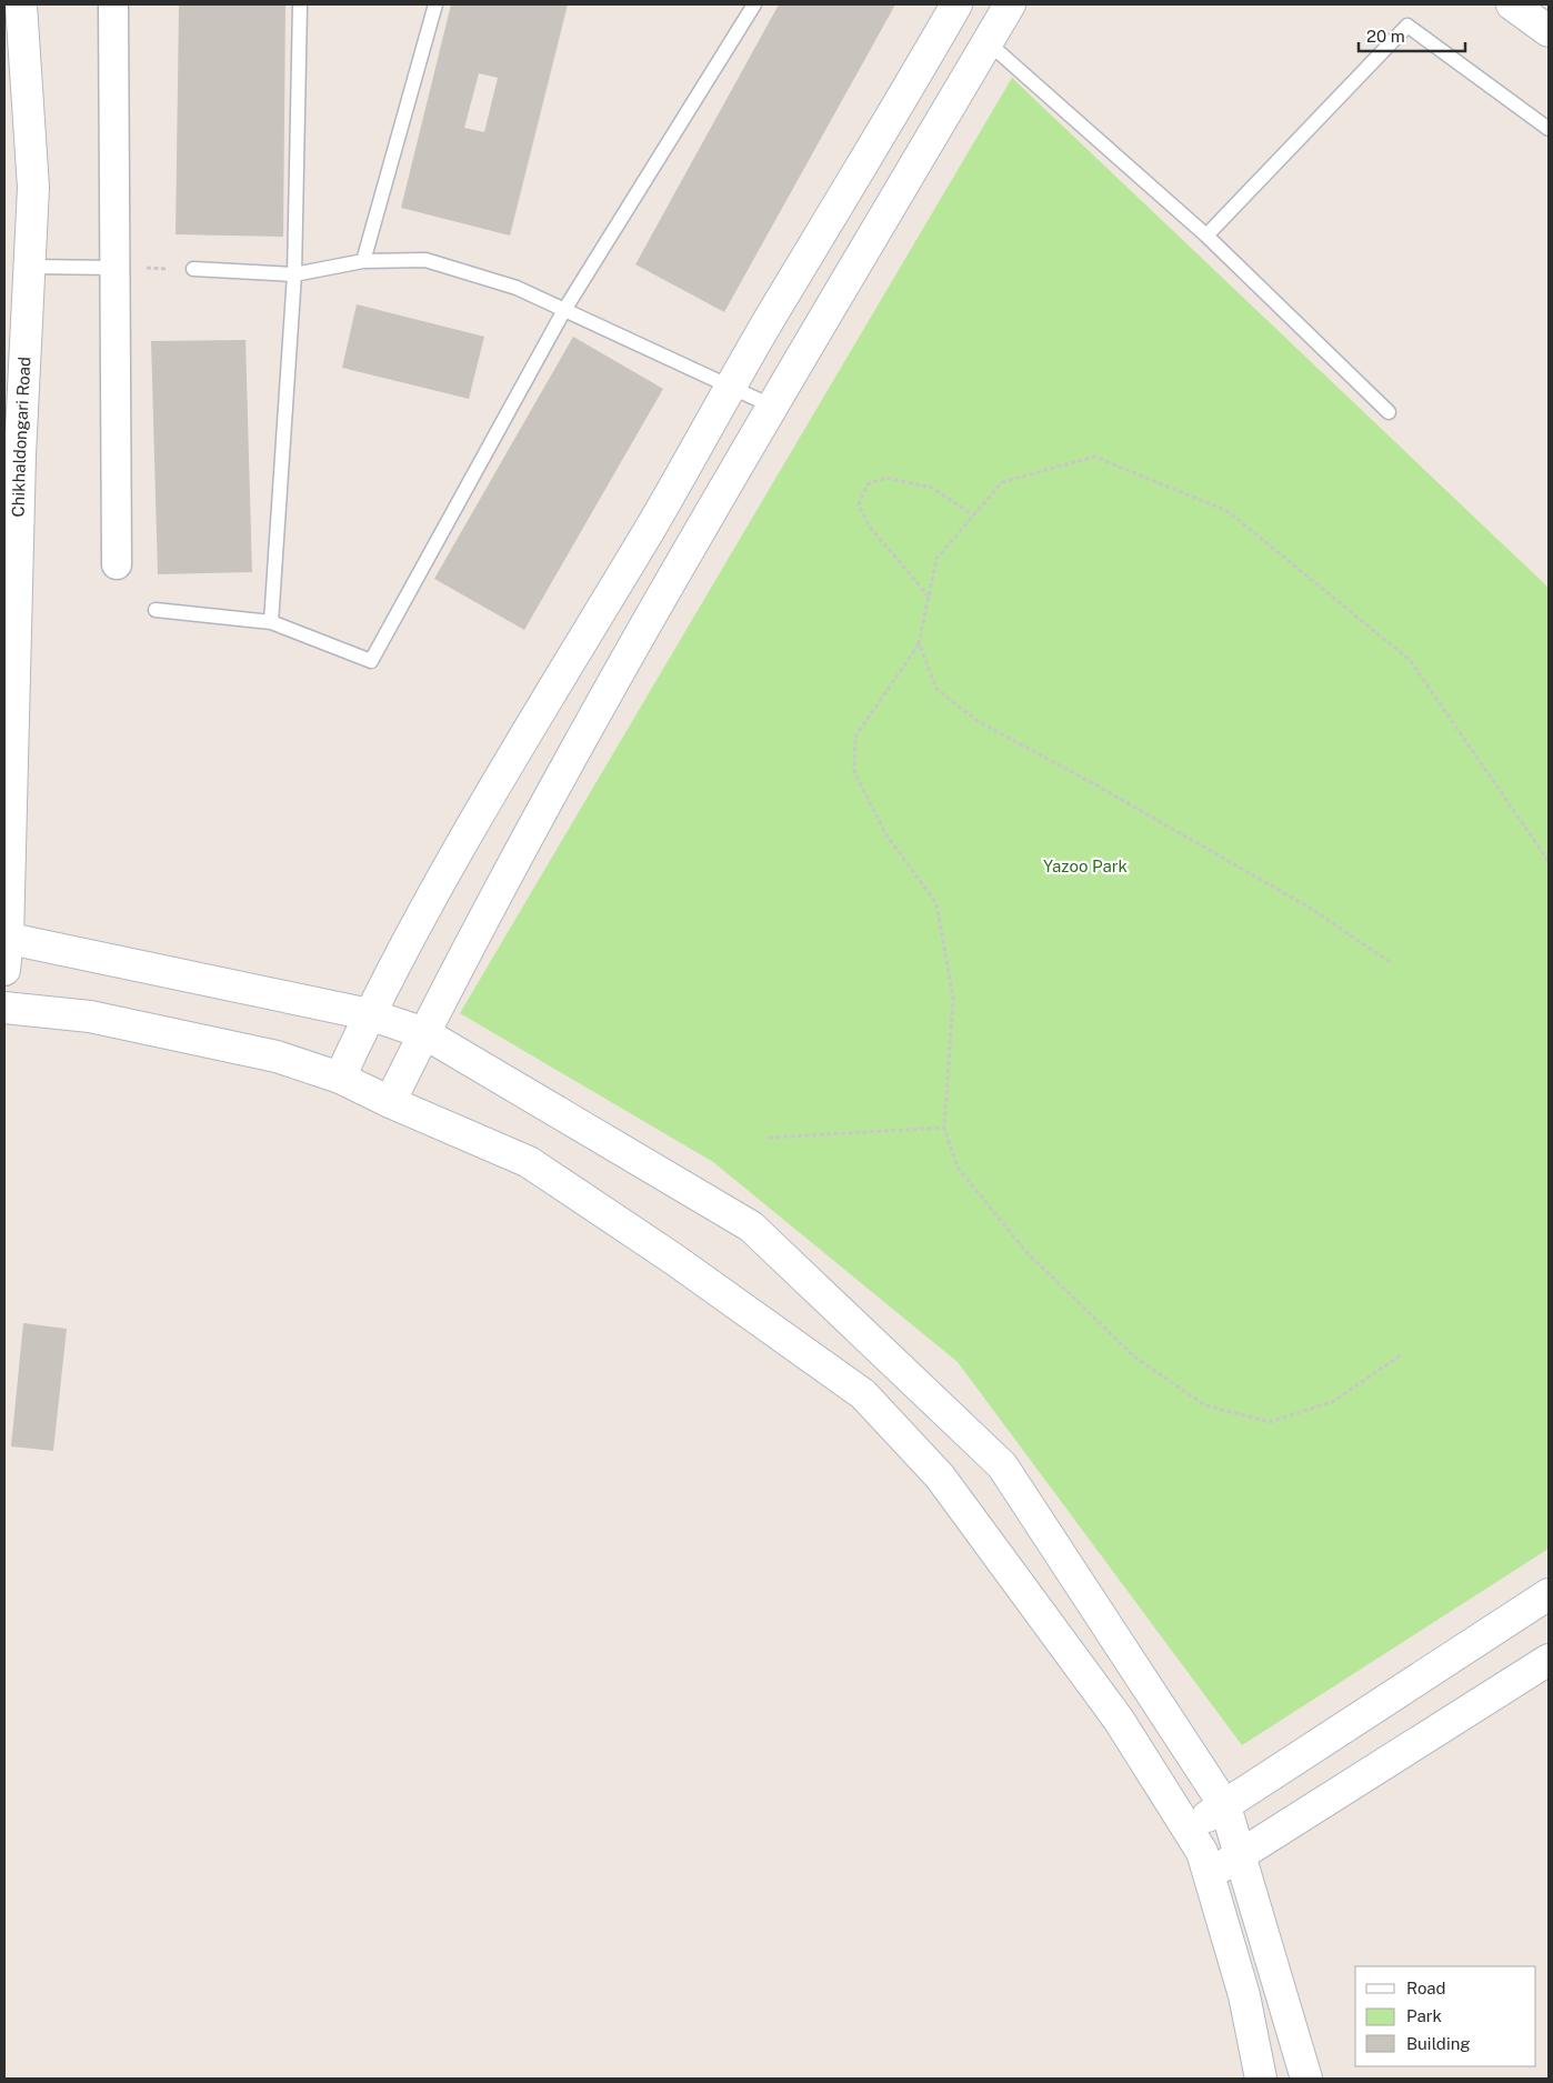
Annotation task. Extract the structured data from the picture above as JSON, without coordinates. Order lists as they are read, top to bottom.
{
  "streets": {
    "street": ["Chikhaldongari Road"]
  },
  "parks": ["Yazoo Park"],
  "legend": ["Road", "Park", "Building"],
  "scale_bar": "20 m"
}
